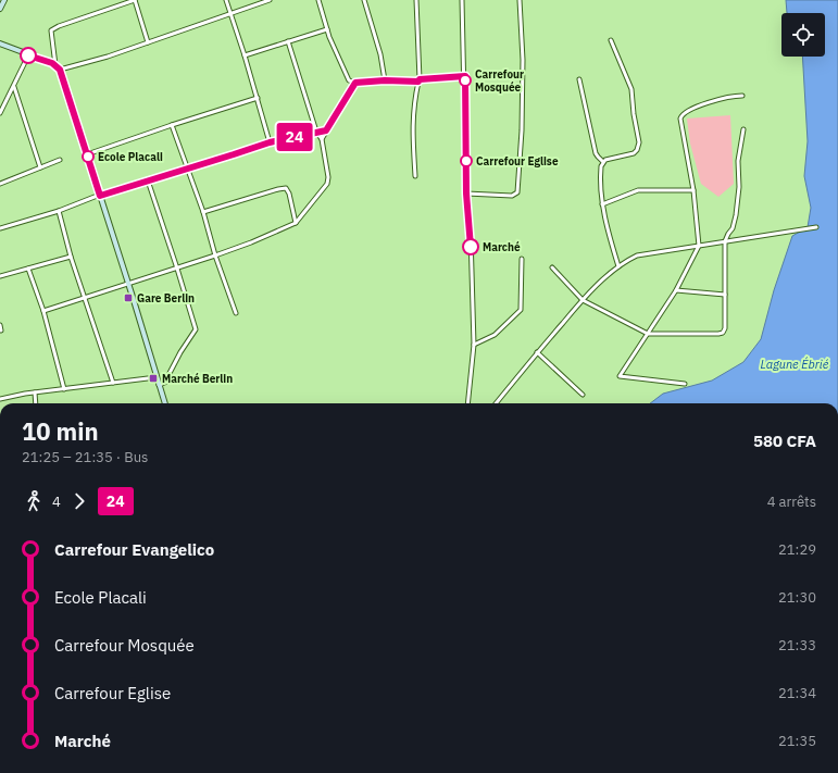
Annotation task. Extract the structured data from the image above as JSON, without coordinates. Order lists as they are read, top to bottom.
{
  "water": ["Lagune Ébrié"],
  "places": {
    "other": [
      "Carrefour Mosquée",
      "Ecole Placali",
      "Carrefour Eglise",
      "Marché"
    ],
    "transit": ["Gare Berlin", "Marché Berlin"]
  },
  "lines": ["bus line 24"],
  "page": {
    "on_map": "24",
    "heading": ["10 min", "21:25 – 21:35 · Bus", "580 CFA"],
    "legs": ["4", "24", "4 arrêts"],
    "list": [
      {
        "name": "Carrefour Evangelico",
        "value": "21:29"
      },
      {
        "name": "Ecole Placali",
        "value": "21:30"
      },
      {
        "name": "Carrefour Mosquée",
        "value": "21:33"
      },
      {
        "name": "Carrefour Eglise",
        "value": "21:34"
      },
      {
        "name": "Marché",
        "value": "21:35"
      }
    ]
  }
}
